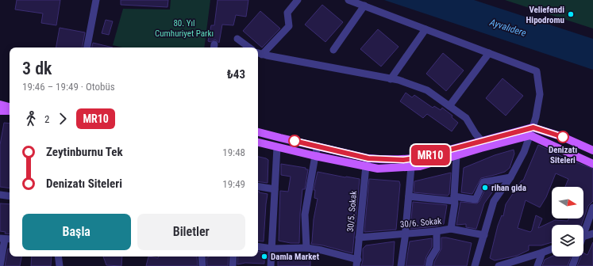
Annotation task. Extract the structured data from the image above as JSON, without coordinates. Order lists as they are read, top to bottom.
{
  "streets": {
    "street": ["30/5. Sokak", "30/6. Sokak"]
  },
  "crossings": [
    ["30/5. Sokak", "30/6. Sokak"]
  ],
  "water": ["Ayvalıdere"],
  "parks": ["80. Yıl Cumhuriyet Parkı"],
  "places": [
    "Veliefendi Hipodromu",
    "Denizatı Siteleri",
    "rihan gida",
    "Damla Market"
  ],
  "lines": ["bus line MR10"],
  "north": "right",
  "page": {
    "on_map": "MR10",
    "heading": ["3 dk", "19:46 – 19:49 · Otobüs", "₺43"],
    "legs": ["2", "MR10"],
    "list": [
      {
        "name": "Zeytinburnu Tek",
        "value": "19:48"
      },
      {
        "name": "Denizatı Siteleri",
        "value": "19:49"
      }
    ],
    "buttons": ["Başla", "Biletler"]
  }
}
